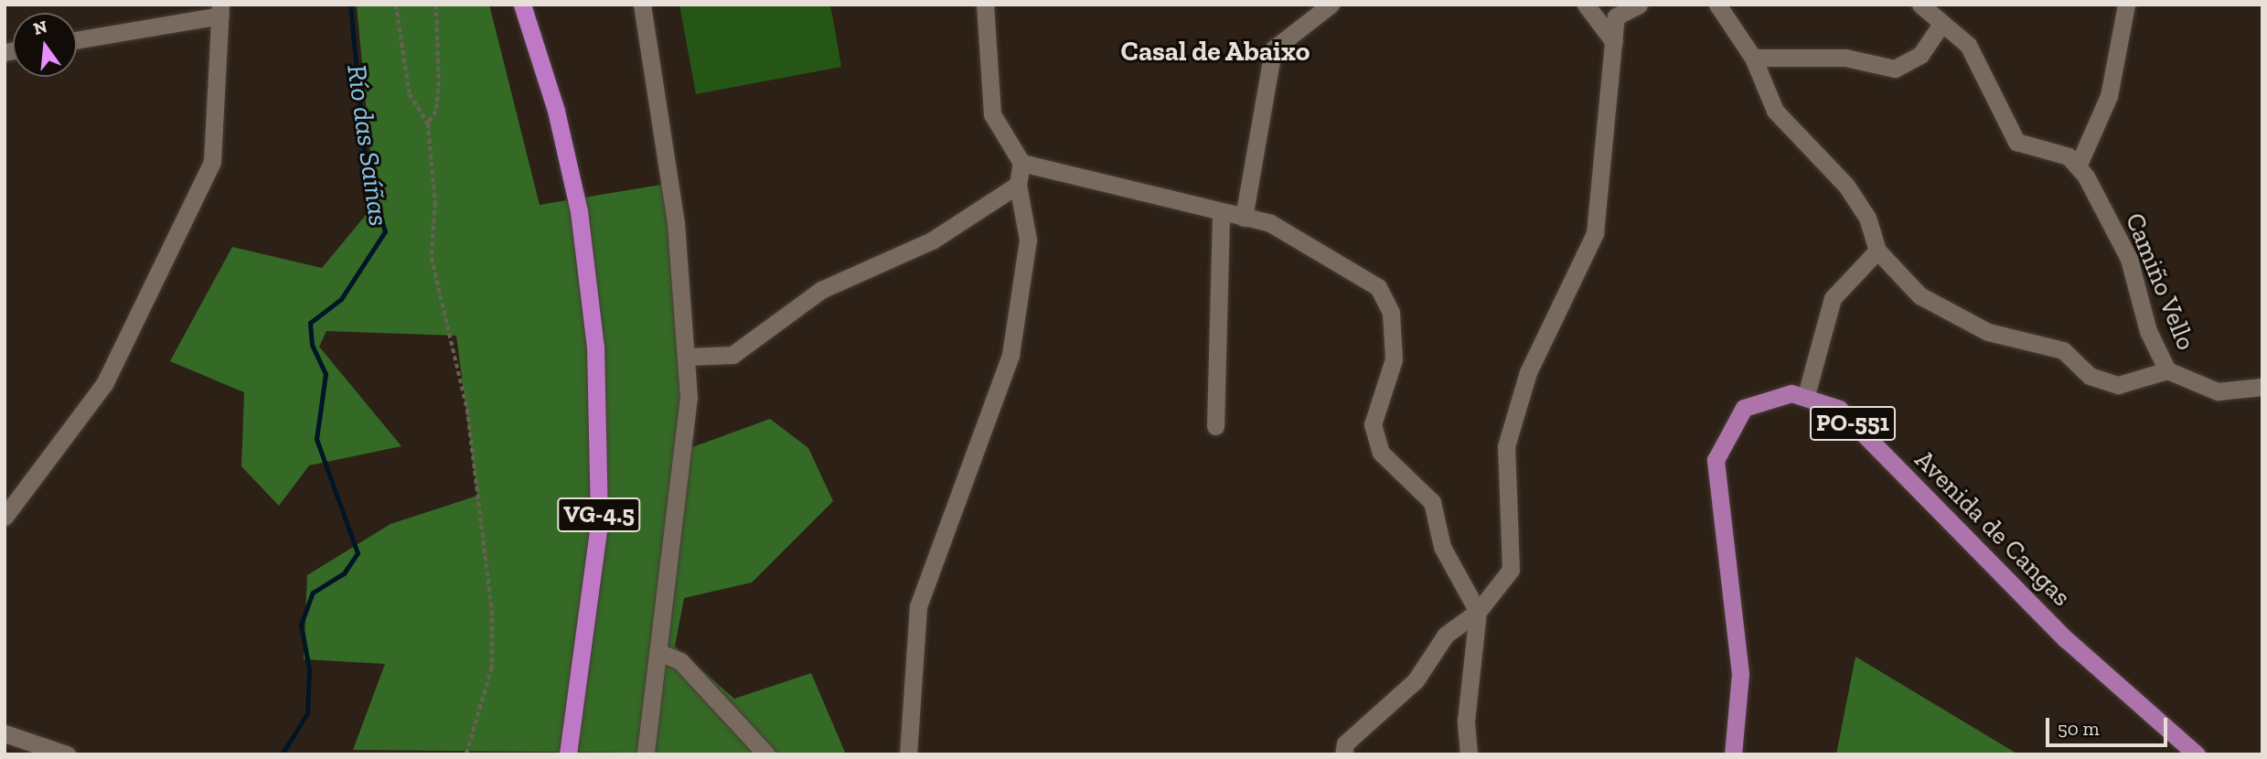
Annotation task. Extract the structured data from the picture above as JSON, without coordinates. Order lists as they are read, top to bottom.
{
  "streets": {
    "highway": ["VG-4.5"],
    "main road": ["PO-551", "Avenida de Cangas"],
    "street": ["Camiño Vello"]
  },
  "districts": ["Casal de Abaixo"],
  "water": ["Río das Saíñas"],
  "scale_bar": "50 m",
  "north": "top"
}
